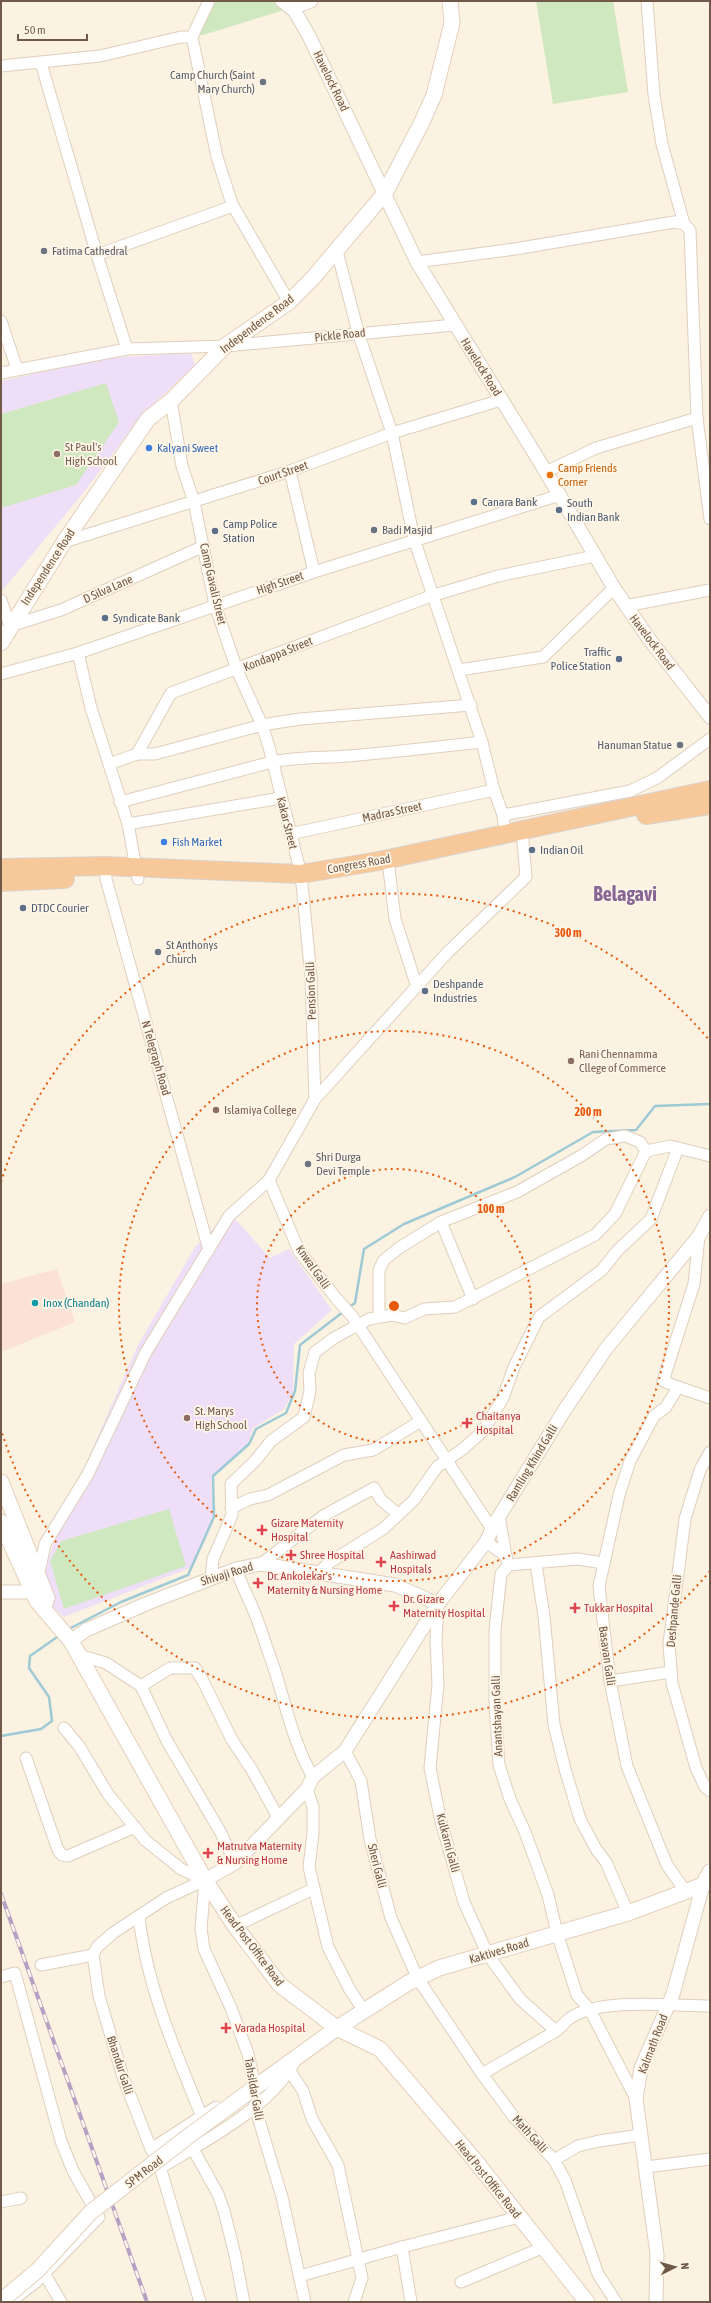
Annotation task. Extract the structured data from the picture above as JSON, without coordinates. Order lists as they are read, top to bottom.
{
  "streets": {
    "highway": ["Congress Road"],
    "main road": [
      "Independence Road",
      "Head Post Office Road",
      "Kaktives Road",
      "SPM Road"
    ],
    "street": [
      "Havelock Road",
      "Pickle Road",
      "Court Street",
      "High Street",
      "Camp Gavali Street",
      "D Silva Lane",
      "Kondappa Street",
      "Madras Street",
      "Kakar Street",
      "Pension Galli",
      "N Telegraph Road",
      "Knwal Galli",
      "Ramling Khind Galli",
      "Shivaji Road",
      "Deshpande Galli",
      "Basavan Galli",
      "Anantshayan Galli",
      "Kulkarni Galli",
      "Sheri Galli",
      "Kalmath Road",
      "Bhandur Galli",
      "Tahsildar Galli",
      "Math Galli"
    ]
  },
  "crossings": [
    ["Havelock Road", "Independence Road"],
    ["Havelock Road", "Pickle Road"],
    ["Havelock Road", "Court Street"],
    ["Havelock Road", "High Street"],
    ["Havelock Road", "Kondappa Street"],
    ["Independence Road", "Pickle Road"],
    ["Independence Road", "Court Street"],
    ["Independence Road", "Camp Gavali Street"],
    ["Independence Road", "D Silva Lane"],
    ["Court Street", "Camp Gavali Street"],
    ["High Street", "Camp Gavali Street"],
    ["Camp Gavali Street", "D Silva Lane"],
    ["Camp Gavali Street", "Kondappa Street"],
    ["Camp Gavali Street", "Kakar Street"],
    ["Madras Street", "Kakar Street"],
    ["Kakar Street", "Congress Road"],
    ["Kakar Street", "Pension Galli"],
    ["Congress Road", "Pension Galli"],
    ["Congress Road", "N Telegraph Road"],
    ["Knwal Galli", "Ramling Khind Galli"],
    ["Ramling Khind Galli", "Shivaji Road"],
    ["Ramling Khind Galli", "Kulkarni Galli"],
    ["Ramling Khind Galli", "Sheri Galli"],
    ["Shivaji Road", "Kulkarni Galli"],
    ["Shivaji Road", "Head Post Office Road"],
    ["Basavan Galli", "Kaktives Road"],
    ["Anantshayan Galli", "Kaktives Road"],
    ["Anantshayan Galli", "Kalmath Road"],
    ["Kulkarni Galli", "Kaktives Road"],
    ["Sheri Galli", "Kaktives Road"],
    ["Sheri Galli", "Math Galli"],
    ["Head Post Office Road", "Kaktives Road"],
    ["Head Post Office Road", "Tahsildar Galli"],
    ["Kaktives Road", "Kalmath Road"],
    ["Kaktives Road", "Math Galli"],
    ["Kaktives Road", "SPM Road"],
    ["Tahsildar Galli", "SPM Road"]
  ],
  "districts": ["Belagavi"],
  "places": {
    "other": [
      "Camp Church (Saint Mary Church)",
      "Fatima Cathedral",
      "Kalyani Sweet",
      "St Paul's High School",
      "Camp Friends Corner",
      "Canara Bank",
      "South Indian Bank",
      "Badi Masjid",
      "Camp Police Station",
      "Syndicate Bank",
      "Traffic Police Station",
      "Hanuman Statue",
      "Fish Market",
      "Indian Oil",
      "DTDC Courier",
      "St Anthonys Church",
      "Deshpande Industries",
      "Rani Chennamma Cllege of Commerce",
      "Islamiya College",
      "Shri Durga Devi Temple",
      "Inox (Chandan)",
      "St. Marys High School"
    ],
    "health": [
      "Chaitanya Hospital",
      "Gizare Maternity Hospital",
      "Shree Hospital",
      "Aashirwad Hospitals",
      "Dr. Ankolekar's Maternity & Nursing Home",
      "Dr. Gizare Maternity Hospital",
      "Tukkar Hospital",
      "Matrutva Maternity & Nursing Home",
      "Varada Hospital"
    ]
  },
  "scale_bar": "50 m",
  "north": "right",
  "rings": ["300 m", "200 m", "100 m"]
}
